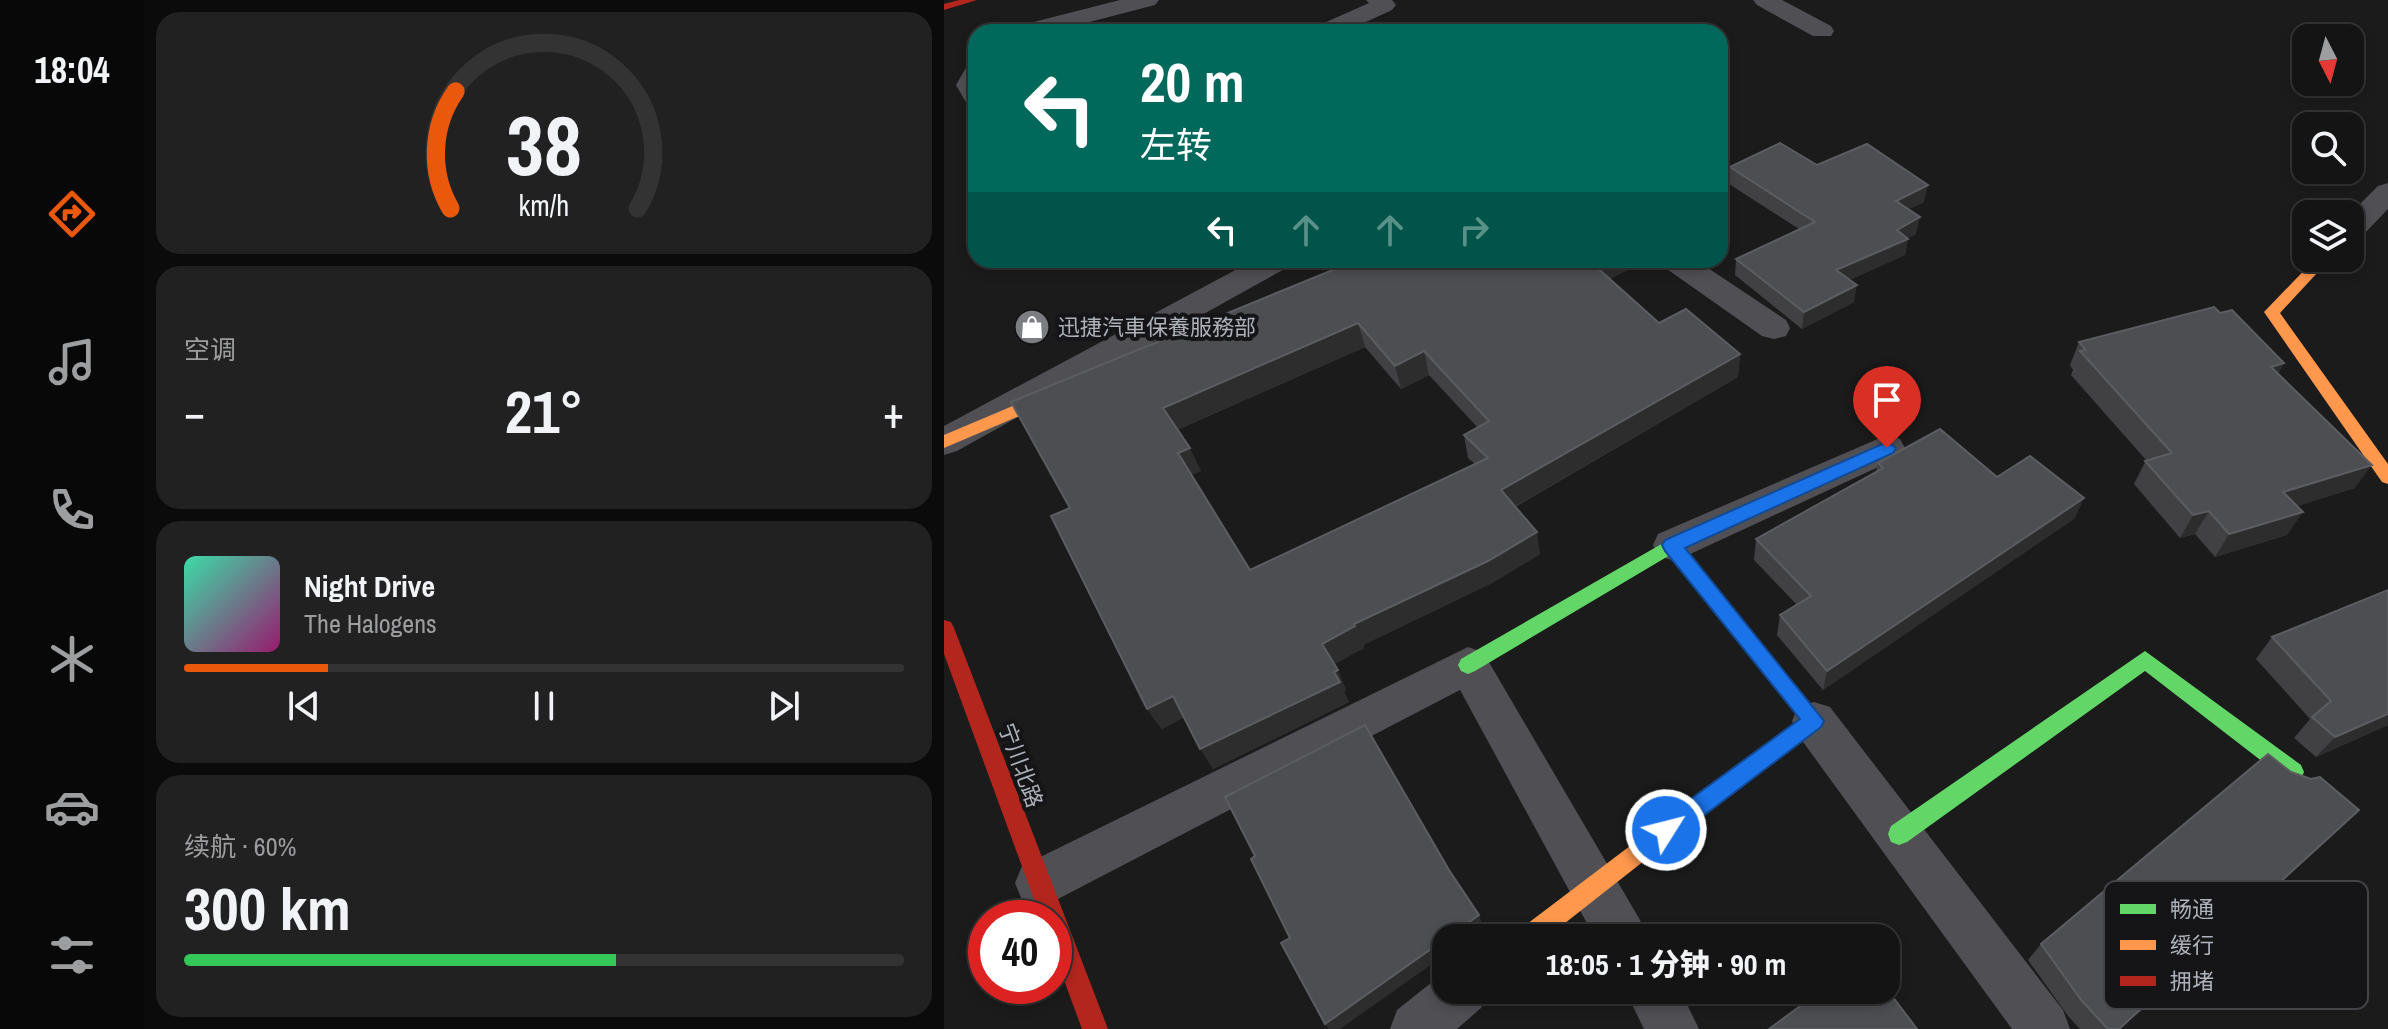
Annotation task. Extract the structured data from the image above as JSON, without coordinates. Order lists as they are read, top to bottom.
{
  "streets": {
    "street": ["宁川北路"]
  },
  "places": {
    "shop": ["迅捷汽車保養服務部"]
  },
  "legend": ["畅通", "缓行", "拥堵"],
  "north": "bottom",
  "page": {
    "tabs": "18:04",
    "turn": ["20 m", "左转"],
    "tile": [
      "空调",
      ["续航 · 60%", "300 km"]
    ],
    "heat": ["−", "21°", "+"],
    "song": ["Night Drive", "The Halogens"],
    "limit": "40",
    "trip": "18:05 · 1 分钟 · 90 m",
    "gauge": ["38", "km/h"]
  }
}
